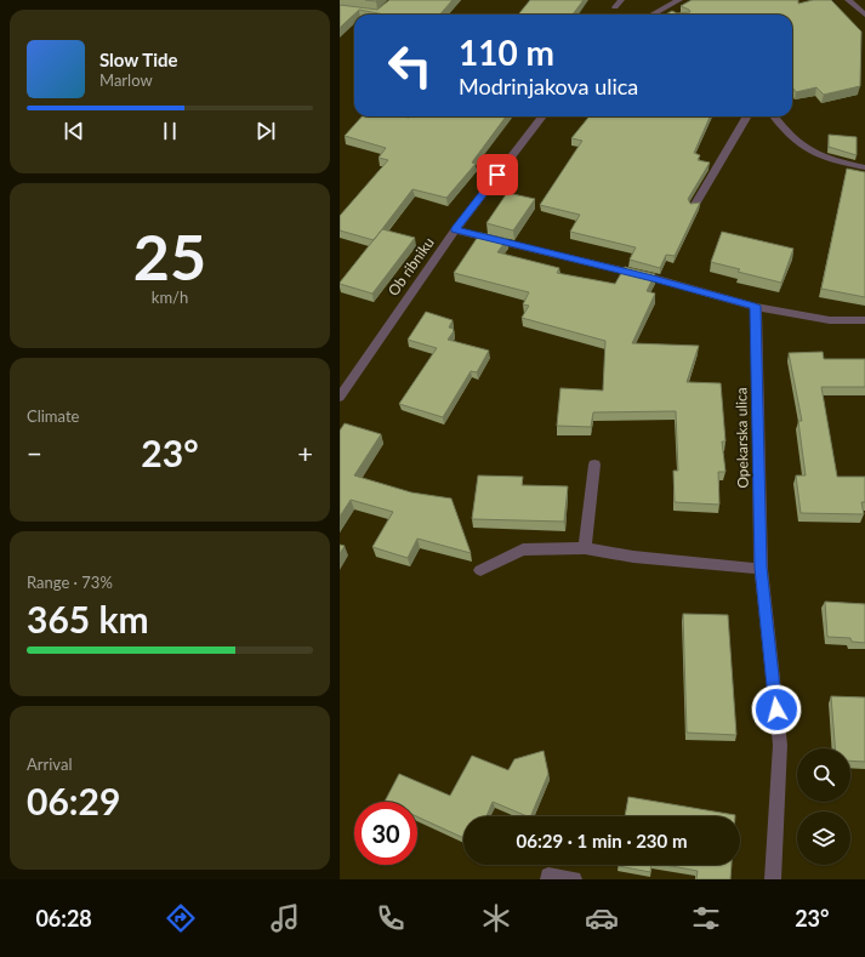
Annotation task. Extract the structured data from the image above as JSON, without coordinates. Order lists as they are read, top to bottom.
{
  "streets": {
    "street": ["Ob ribniku", "Opekarska ulica"]
  },
  "page": {
    "turn": ["110 m", "Modrinjakova ulica"],
    "song": ["Slow Tide", "Marlow"],
    "tile": [
      ["25", "km/h"],
      "Climate",
      ["Range · 73%", "365 km"],
      ["Arrival", "06:29"]
    ],
    "heat": ["−", "23°", "+"],
    "limit": "30",
    "trip": "06:29 · 1 min · 230 m",
    "tabs": ["06:28", "23°"]
  }
}
